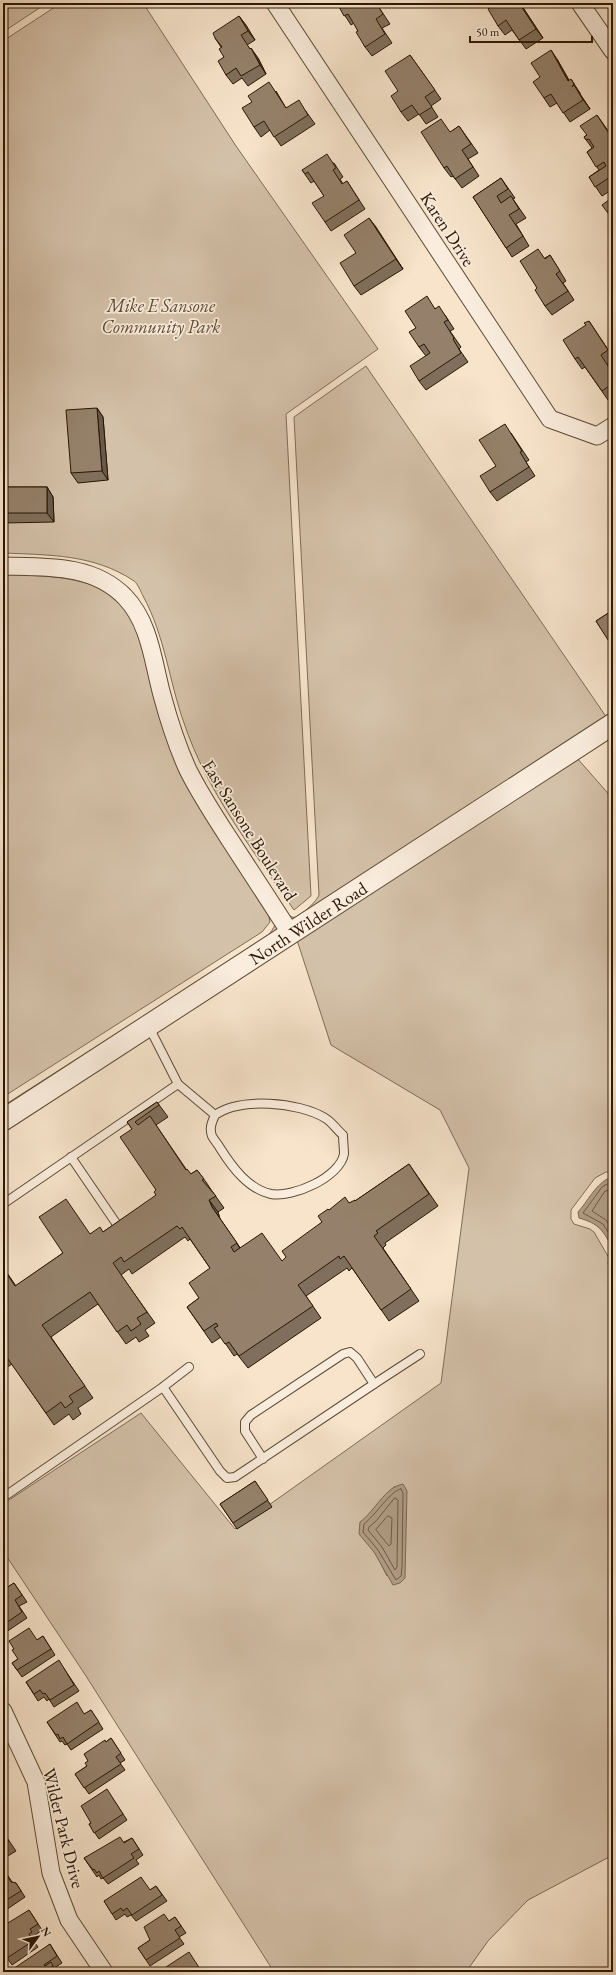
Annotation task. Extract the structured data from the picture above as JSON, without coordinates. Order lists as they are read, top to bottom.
{
  "streets": {
    "street": [
      "Karen Drive",
      "East Sansone Boulevard",
      "North Wilder Road",
      "Wilder Park Drive"
    ]
  },
  "crossings": [
    ["East Sansone Boulevard", "North Wilder Road"]
  ],
  "parks": ["Mike E Sansone Community Park"],
  "scale_bar": "50 m",
  "north": "top right"
}
